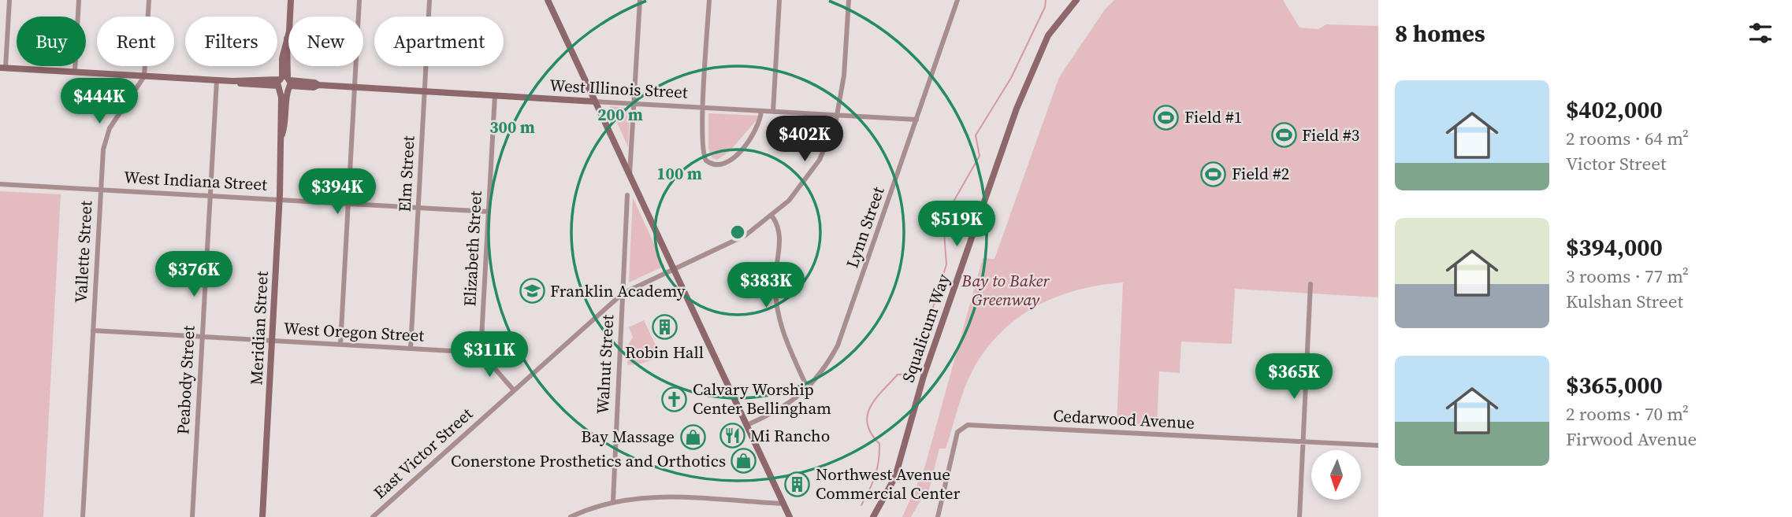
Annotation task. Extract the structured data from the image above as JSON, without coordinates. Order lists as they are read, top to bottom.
{
  "streets": {
    "main road": ["West Illinois Street", "Meridian Street", "Squalicum Way"],
    "street": [
      "Elm Street",
      "West Indiana Street",
      "Lynn Street",
      "Elizabeth Street",
      "Vallette Street",
      "West Oregon Street",
      "Walnut Street",
      "Peabody Street",
      "Cedarwood Avenue",
      "East Victor Street"
    ]
  },
  "crossings": [
    ["West Illinois Street", "Elm Street"],
    ["West Illinois Street", "Lynn Street"],
    ["West Illinois Street", "Elizabeth Street"],
    ["West Illinois Street", "Vallette Street"],
    ["West Illinois Street", "Meridian Street"],
    ["West Illinois Street", "Peabody Street"],
    ["West Illinois Street", "East Victor Street"],
    ["Elm Street", "West Indiana Street"],
    ["Elm Street", "West Oregon Street"],
    ["West Indiana Street", "Elizabeth Street"],
    ["West Indiana Street", "Vallette Street"],
    ["West Indiana Street", "Meridian Street"],
    ["West Indiana Street", "Peabody Street"],
    ["Elizabeth Street", "West Oregon Street"],
    ["Vallette Street", "West Oregon Street"],
    ["Meridian Street", "West Oregon Street"],
    ["West Oregon Street", "Peabody Street"],
    ["Walnut Street", "East Victor Street"]
  ],
  "parks": ["Bay to Baker Greenway"],
  "places": {
    "sports": ["Field #1", "Field #3", "Field #2"],
    "school or university": ["Franklin Academy"],
    "building": ["Robin Hall", "Northwest Avenue Commercial Center"],
    "church": ["Calvary Worship Center Bellingham"],
    "restaurant": ["Mi Rancho"],
    "shop": ["Bay Massage", "Conerstone Prosthetics and Orthotics"]
  },
  "north": "bottom",
  "page": {
    "heading": "8 homes",
    "chip": [
      "Buy",
      "Rent",
      "Filters",
      "New",
      "Apartment"
    ],
    "list": [
      {
        "name": "$402,000",
        "note": "2 rooms · 64 m² · Victor Street"
      },
      {
        "name": "$394,000",
        "note": "3 rooms · 77 m² · Kulshan Street"
      },
      {
        "name": "$365,000",
        "note": "2 rooms · 70 m² · Firwood Avenue"
      }
    ],
    "price": [
      "$444K",
      "$402K",
      "$394K",
      "$519K",
      "$376K",
      "$383K",
      "$311K",
      "$365K"
    ]
  },
  "rings": ["200 m", "300 m", "100 m"]
}
